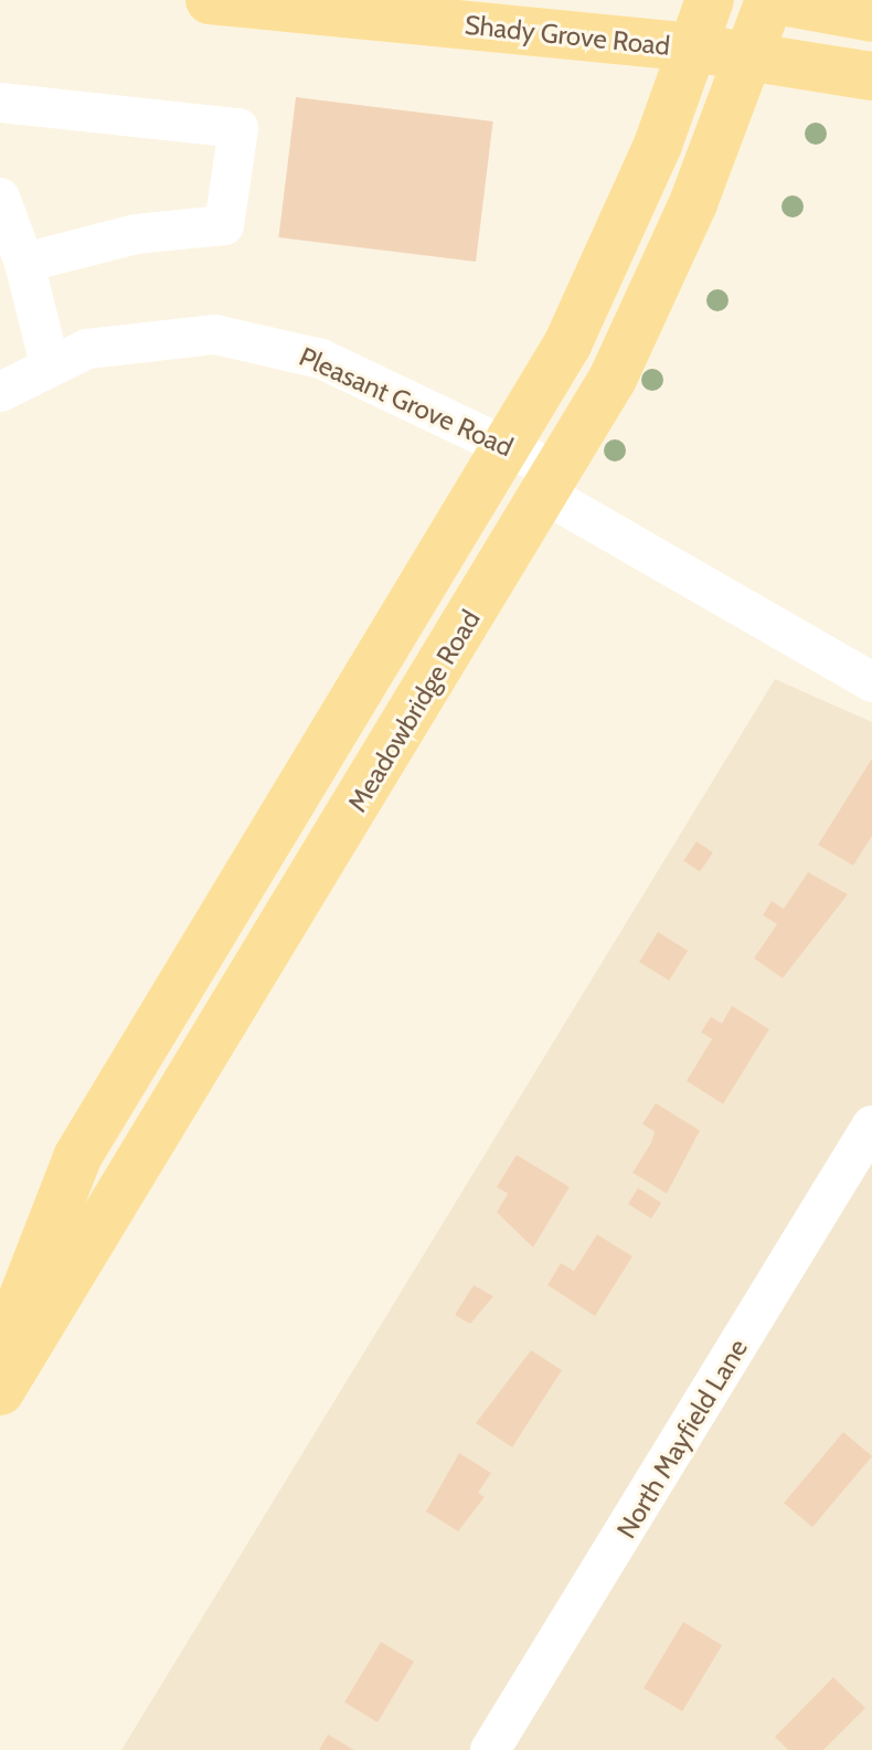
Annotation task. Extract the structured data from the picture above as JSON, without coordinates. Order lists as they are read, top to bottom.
{
  "streets": {
    "main road": ["Shady Grove Road", "Meadowbridge Road"],
    "street": ["Pleasant Grove Road", "North Mayfield Lane"]
  },
  "crossings": [
    ["Shady Grove Road", "Meadowbridge Road"],
    ["Pleasant Grove Road", "Meadowbridge Road"]
  ]
}
